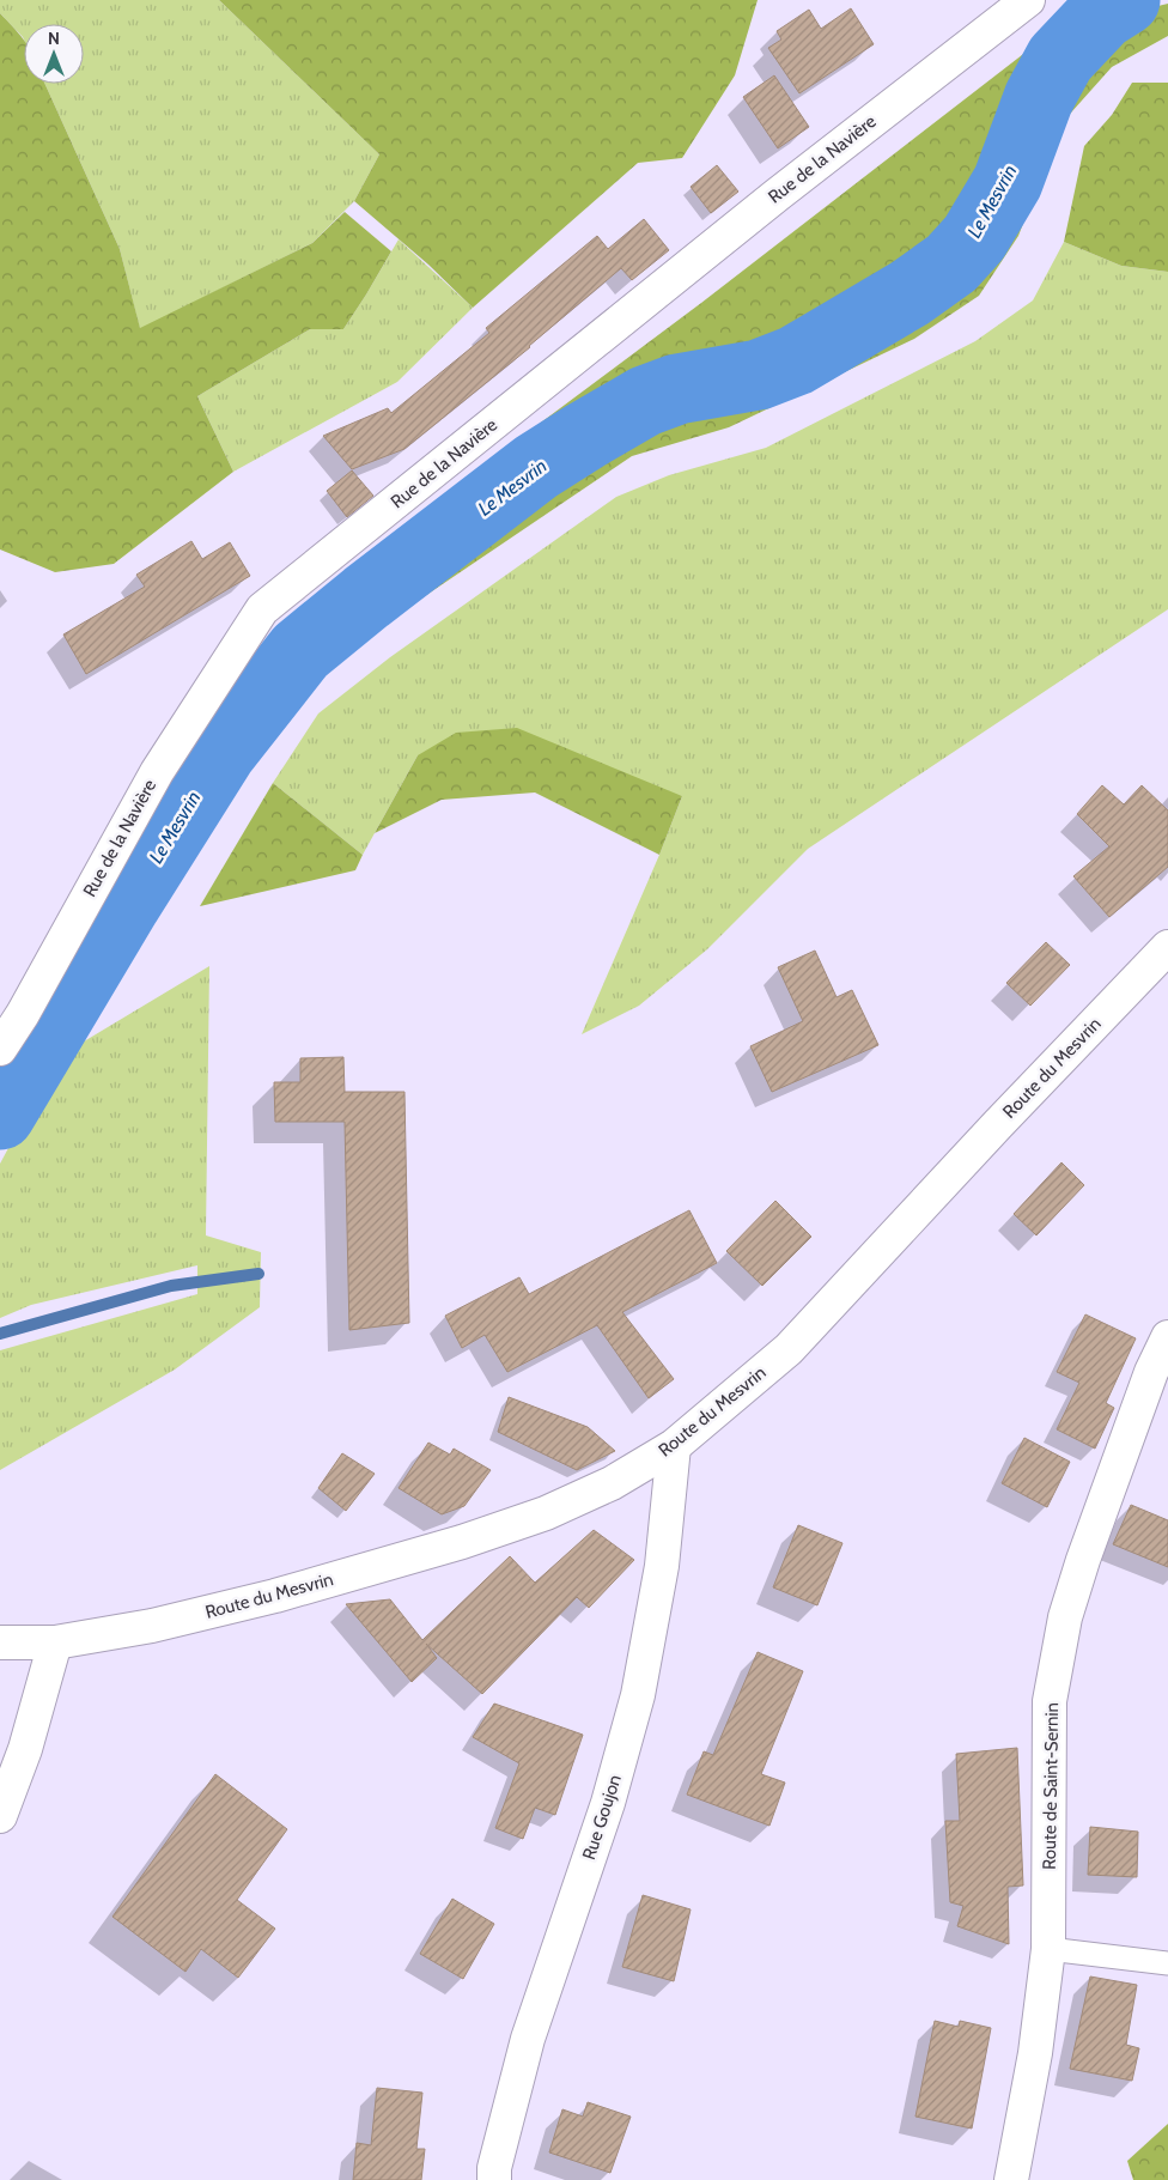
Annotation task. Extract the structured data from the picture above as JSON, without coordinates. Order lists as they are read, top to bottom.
{
  "streets": {
    "street": [
      "Rue de la Navière",
      "Route du Mesvrin",
      "Route de Saint-Sernin",
      "Rue Goujon"
    ]
  },
  "crossings": [
    ["Route du Mesvrin", "Rue Goujon"]
  ],
  "water": ["Le Mesvrin"],
  "north": "top"
}
